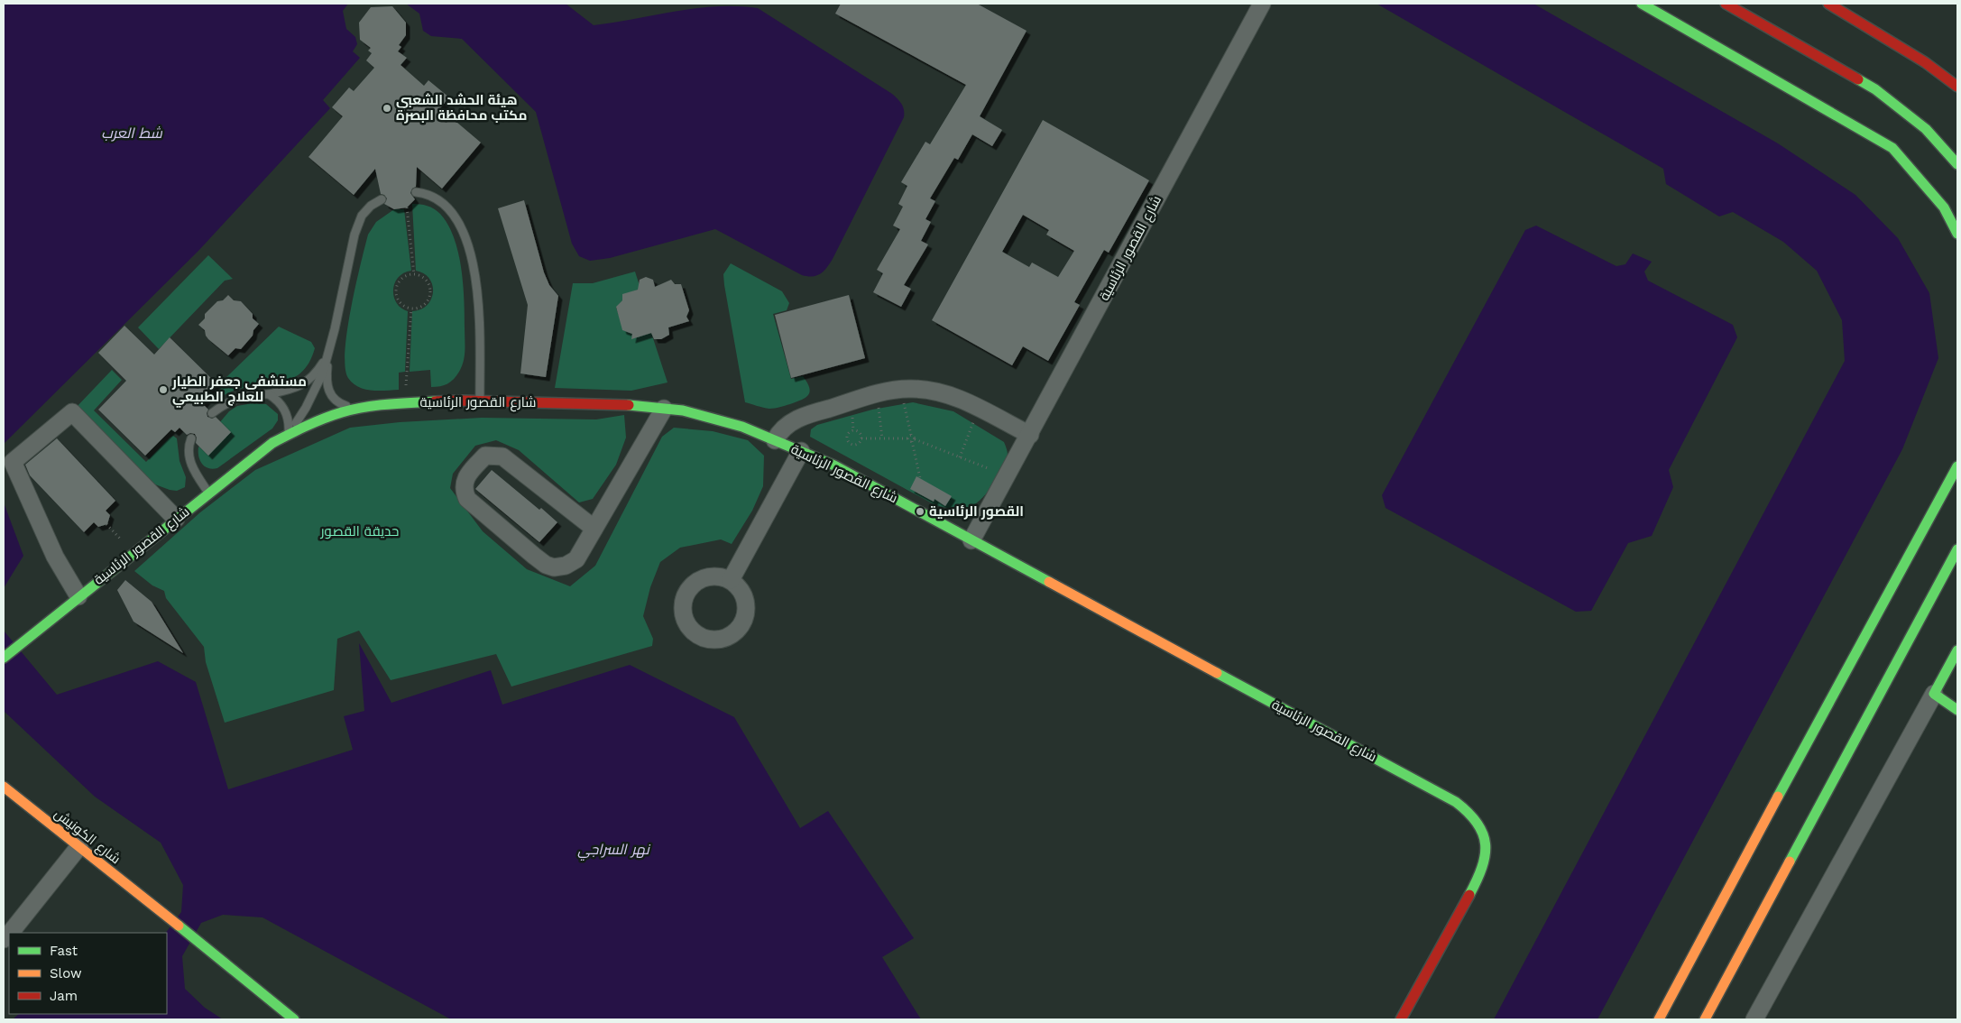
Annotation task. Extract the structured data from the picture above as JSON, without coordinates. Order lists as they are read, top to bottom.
{
  "streets": {
    "street": ["شارع القصور الرئاسية", "شارع الكونيش"]
  },
  "water": ["شط العرب", "نهر السراجي"],
  "parks": ["حديقة القصور"],
  "places": ["هيئة الحشد الشعبي مكتب محافظة البصرة", "مستشفى جعفر الطيار للعلاج الطبيعي", "القصور الرئاسية"],
  "legend": ["Fast", "Slow", "Jam"]
}
